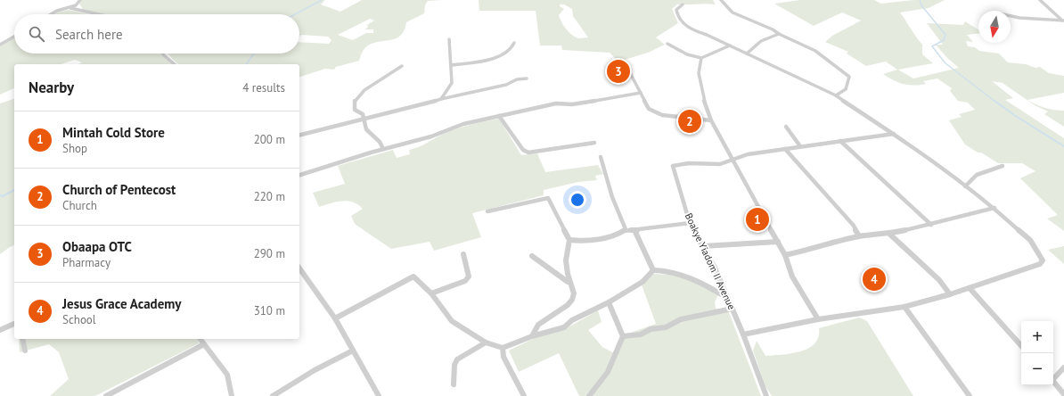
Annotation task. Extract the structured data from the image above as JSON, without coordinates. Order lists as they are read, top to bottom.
{
  "streets": {
    "street": ["Boakye Yiadom II Avenue"]
  },
  "north": "bottom",
  "page": {
    "search": "Search here",
    "pins": [
      "3",
      "2",
      "1",
      "4"
    ],
    "heading": ["Nearby", "4 results"],
    "list": [
      {
        "mark": "1",
        "name": "Mintah Cold Store",
        "note": "Shop",
        "value": "200 m"
      },
      {
        "mark": "2",
        "name": "Church of Pentecost",
        "note": "Church",
        "value": "220 m"
      },
      {
        "mark": "3",
        "name": "Obaapa OTC",
        "note": "Pharmacy",
        "value": "290 m"
      },
      {
        "mark": "4",
        "name": "Jesus Grace Academy",
        "note": "School",
        "value": "310 m"
      }
    ],
    "map_buttons": ["+", "−"]
  }
}
